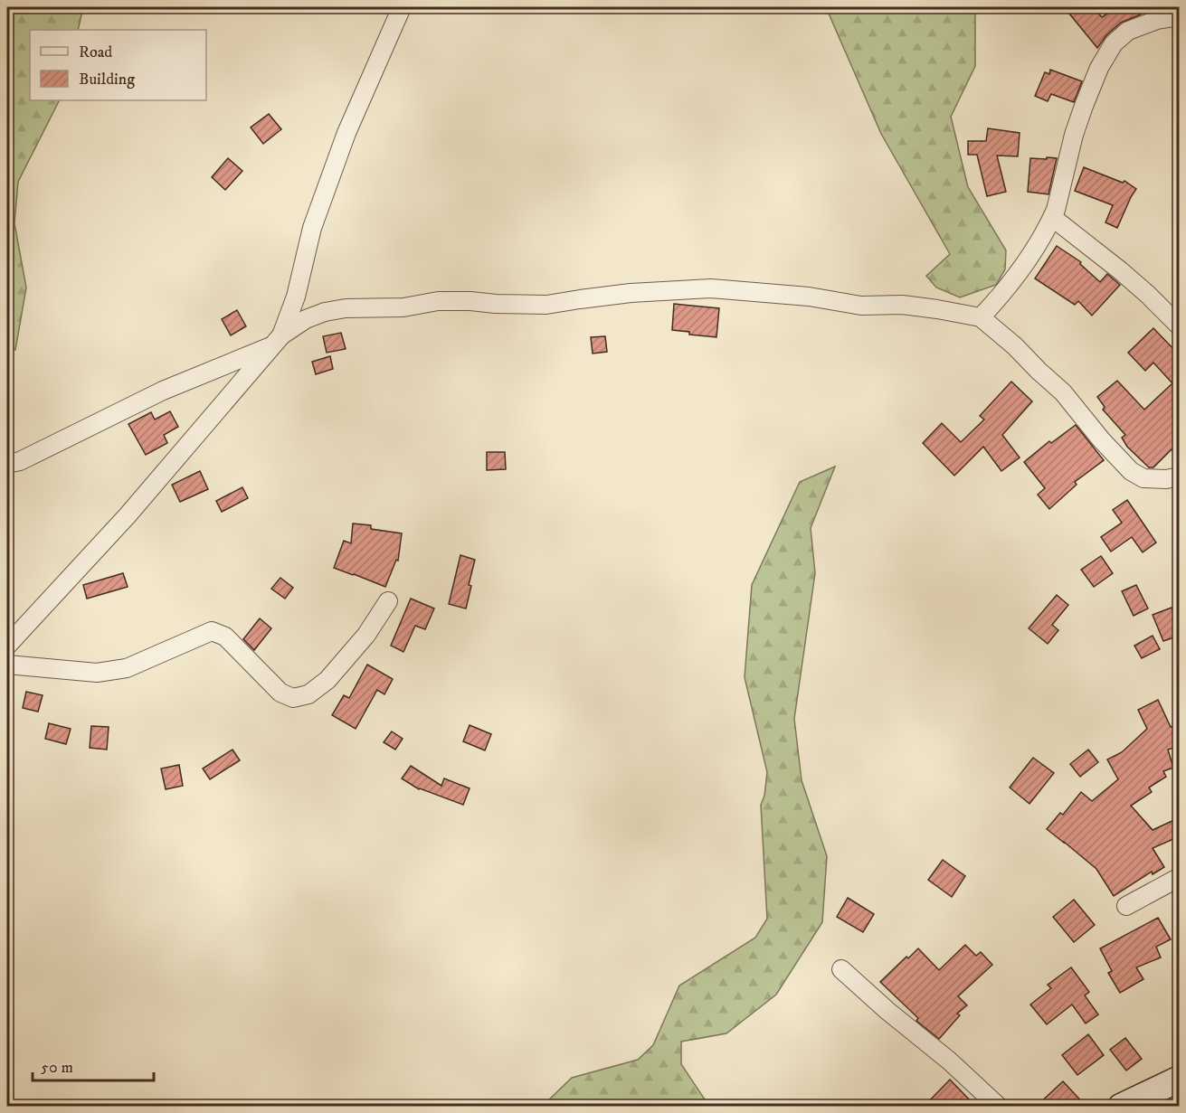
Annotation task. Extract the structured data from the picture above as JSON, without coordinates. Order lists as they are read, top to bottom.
{
  "legend": ["Road", "Building"],
  "scale_bar": "50 m"
}
